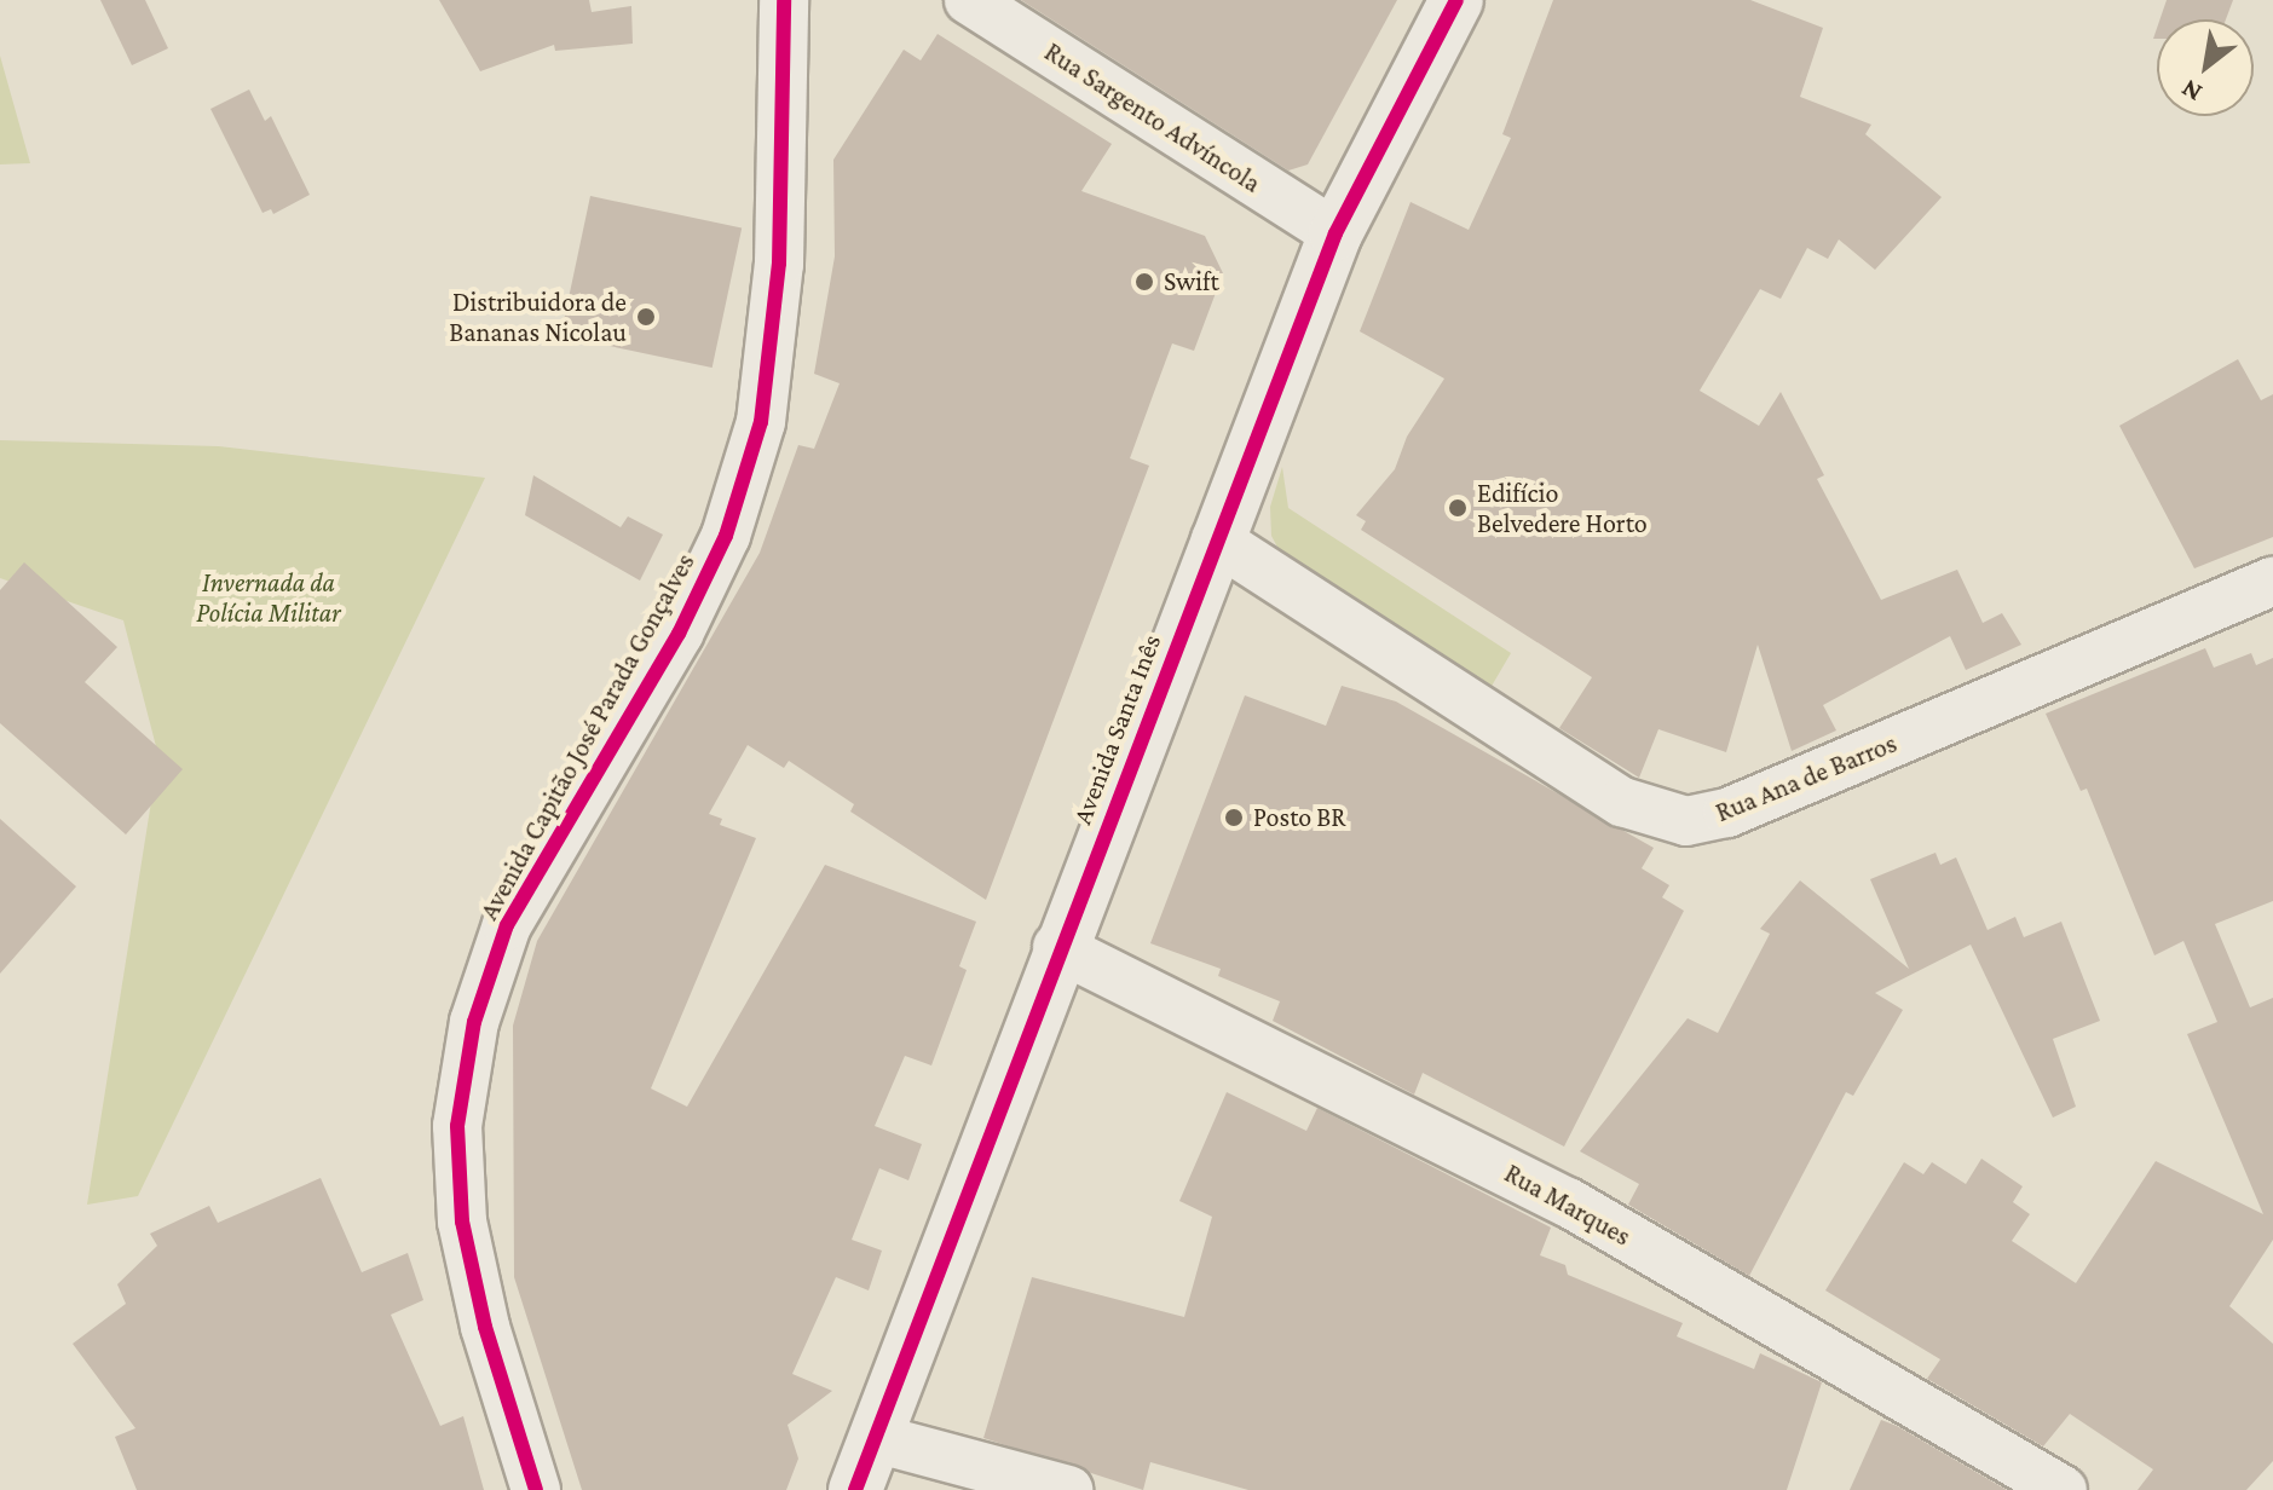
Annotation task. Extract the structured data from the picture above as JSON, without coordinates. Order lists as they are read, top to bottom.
{
  "streets": {
    "main road": ["Avenida Santa Inês"],
    "street": [
      "Rua Sargento Advíncola",
      "Avenida Capitão José Parada Gonçalves",
      "Rua Ana de Barros",
      "Rua Marques"
    ]
  },
  "crossings": [
    ["Rua Sargento Advíncola", "Avenida Santa Inês"],
    ["Avenida Santa Inês", "Rua Ana de Barros"],
    ["Avenida Santa Inês", "Rua Marques"]
  ],
  "parks": ["Invernada da Polícia Militar"],
  "places": [
    "Swift",
    "Distribuidora de Bananas Nicolau",
    "Edifício Belvedere Horto",
    "Posto BR"
  ],
  "north": "bottom left"
}
